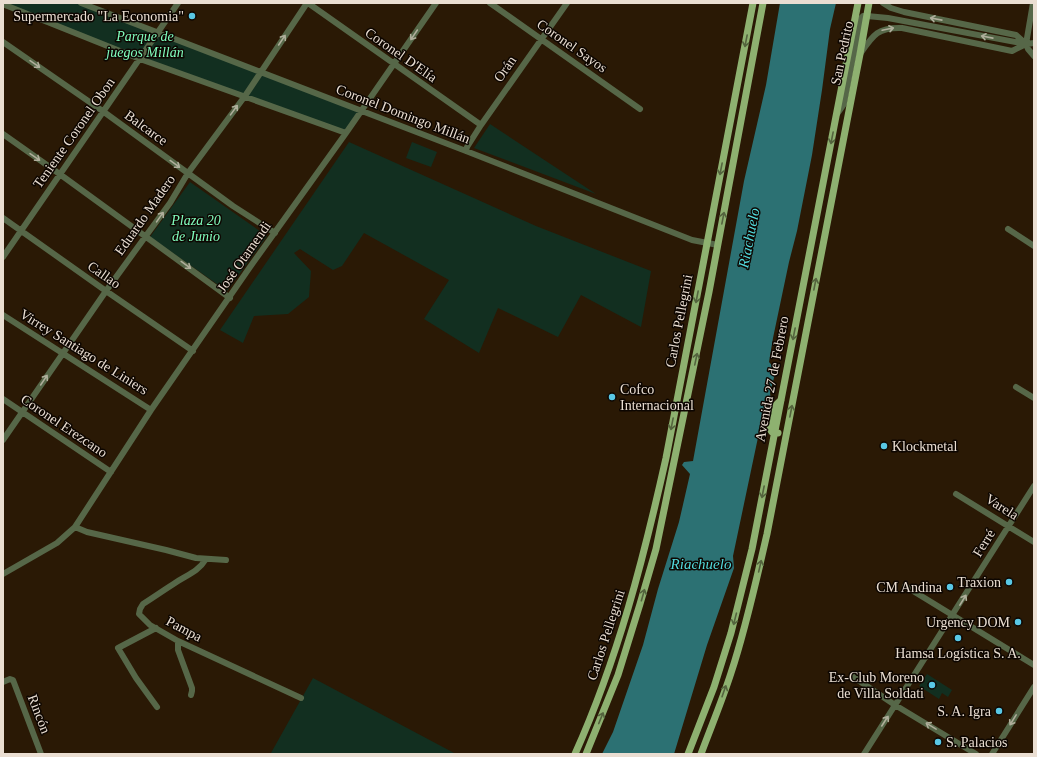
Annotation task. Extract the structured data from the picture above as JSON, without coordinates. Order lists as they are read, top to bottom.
{
  "streets": {
    "main road": ["Carlos Pellegrini", "Avenida 27 de Febrero"],
    "street": [
      "Coronel Sayos",
      "San Pedrito",
      "Coronel D'Elía",
      "Orán",
      "Coronel Domingo Millán",
      "Balcarce",
      "Teniente Coronel Obon",
      "Eduardo Madero",
      "José Otamendi",
      "Callao",
      "Virrey Santiago de Liniers",
      "Coronel Erezcano",
      "Varela",
      "Ferré",
      "Pampa",
      "Rincón"
    ]
  },
  "crossings": [
    ["Coronel Sayos", "Orán"],
    ["San Pedrito", "Avenida 27 de Febrero"],
    ["Coronel D'Elía", "Orán"],
    ["Coronel D'Elía", "Eduardo Madero"],
    ["Coronel D'Elía", "José Otamendi"],
    ["Orán", "Coronel Domingo Millán"],
    ["Coronel Domingo Millán", "Teniente Coronel Obon"],
    ["Coronel Domingo Millán", "Eduardo Madero"],
    ["Coronel Domingo Millán", "José Otamendi"],
    ["Coronel Domingo Millán", "Carlos Pellegrini"],
    ["Balcarce", "Teniente Coronel Obon"],
    ["Balcarce", "Eduardo Madero"],
    ["Balcarce", "José Otamendi"],
    ["Teniente Coronel Obon", "Callao"],
    ["Eduardo Madero", "Callao"],
    ["Eduardo Madero", "Virrey Santiago de Liniers"],
    ["Eduardo Madero", "Coronel Erezcano"],
    ["José Otamendi", "Callao"],
    ["José Otamendi", "Virrey Santiago de Liniers"],
    ["José Otamendi", "Coronel Erezcano"],
    ["Varela", "Ferré"]
  ],
  "one_way": ["Eduardo Madero", "Ferré"],
  "water": ["Riachuelo"],
  "parks": ["Parque de juegos Millán", "Plaza 20 de Junio"],
  "places": [
    "Supermercado \"La Economia\"",
    "Cofco Internacional",
    "Klockmetal",
    "Traxion",
    "CM Andina",
    "Urgency DOM",
    "Hamsa Logística S. A.",
    "Ex-Club Moreno de Villa Soldati",
    "S. A. Igra",
    "S. Palacios"
  ]
}
